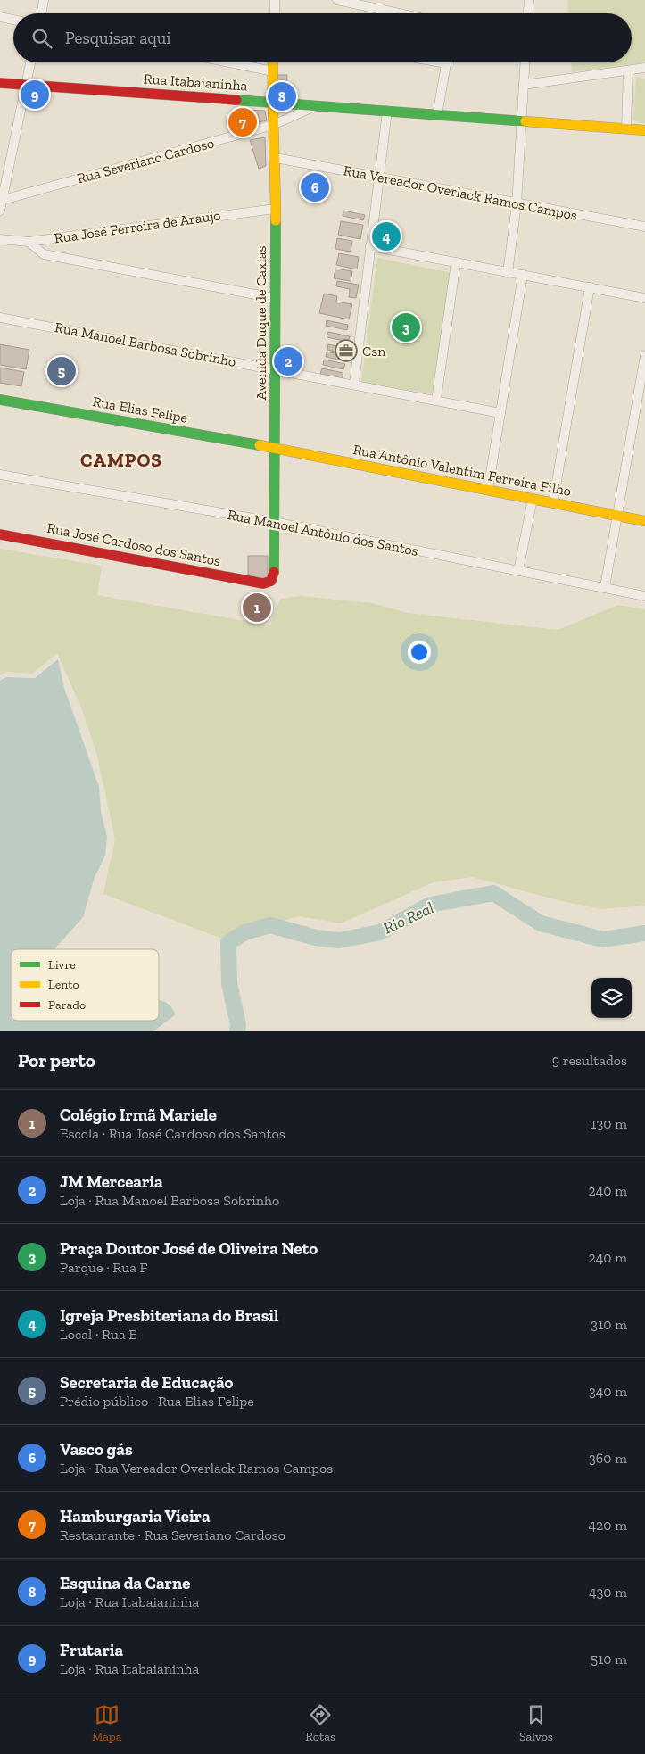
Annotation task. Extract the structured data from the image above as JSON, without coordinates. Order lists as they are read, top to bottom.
{
  "streets": {
    "street": [
      "Rua Itabaianinha",
      "Rua Severiano Cardoso",
      "Rua Vereador Overlack Ramos Campos",
      "Rua José Ferreira de Araujo",
      "Avenida Duque de Caxias",
      "Rua Manoel Barbosa Sobrinho",
      "Rua Elias Felipe",
      "Rua Antônio Valentim Ferreira Filho",
      "Rua Manoel Antônio dos Santos",
      "Rua José Cardoso dos Santos"
    ]
  },
  "crossings": [
    ["Rua Itabaianinha", "Rua Severiano Cardoso"],
    ["Rua Itabaianinha", "Avenida Duque de Caxias"],
    ["Rua Severiano Cardoso", "Avenida Duque de Caxias"],
    ["Rua Vereador Overlack Ramos Campos", "Avenida Duque de Caxias"],
    ["Rua José Ferreira de Araujo", "Avenida Duque de Caxias"],
    ["Avenida Duque de Caxias", "Rua Manoel Barbosa Sobrinho"],
    ["Avenida Duque de Caxias", "Rua Elias Felipe"],
    ["Avenida Duque de Caxias", "Rua Antônio Valentim Ferreira Filho"],
    ["Avenida Duque de Caxias", "Rua Manoel Antônio dos Santos"],
    ["Avenida Duque de Caxias", "Rua José Cardoso dos Santos"],
    ["Rua Elias Felipe", "Rua Antônio Valentim Ferreira Filho"]
  ],
  "districts": ["CAMPOS"],
  "water": ["Rio Real"],
  "places": {
    "office": ["Csn"]
  },
  "legend": ["Livre", "Lento", "Parado"],
  "page": {
    "search": "Pesquisar aqui",
    "pins": [
      "9",
      "8",
      "7",
      "6",
      "4",
      "3",
      "2",
      "5",
      "1"
    ],
    "heading": ["Por perto", "9 resultados"],
    "list": [
      {
        "mark": "1",
        "name": "Colégio Irmã Mariele",
        "note": "Escola · Rua José Cardoso dos Santos",
        "value": "130 m"
      },
      {
        "mark": "2",
        "name": "JM Mercearia",
        "note": "Loja · Rua Manoel Barbosa Sobrinho",
        "value": "240 m"
      },
      {
        "mark": "3",
        "name": "Praça Doutor José de Oliveira Neto",
        "note": "Parque · Rua F",
        "value": "240 m"
      },
      {
        "mark": "4",
        "name": "Igreja Presbiteriana do Brasil",
        "note": "Local · Rua E",
        "value": "310 m"
      },
      {
        "mark": "5",
        "name": "Secretaria de Educação",
        "note": "Prédio público · Rua Elias Felipe",
        "value": "340 m"
      },
      {
        "mark": "6",
        "name": "Vasco gás",
        "note": "Loja · Rua Vereador Overlack Ramos Campos",
        "value": "360 m"
      },
      {
        "mark": "7",
        "name": "Hamburgaria Vieira",
        "note": "Restaurante · Rua Severiano Cardoso",
        "value": "420 m"
      },
      {
        "mark": "8",
        "name": "Esquina da Carne",
        "note": "Loja · Rua Itabaianinha",
        "value": "430 m"
      },
      {
        "mark": "9",
        "name": "Frutaria",
        "note": "Loja · Rua Itabaianinha",
        "value": "510 m"
      }
    ],
    "nav": ["Mapa", "Rotas", "Salvos"]
  }
}
